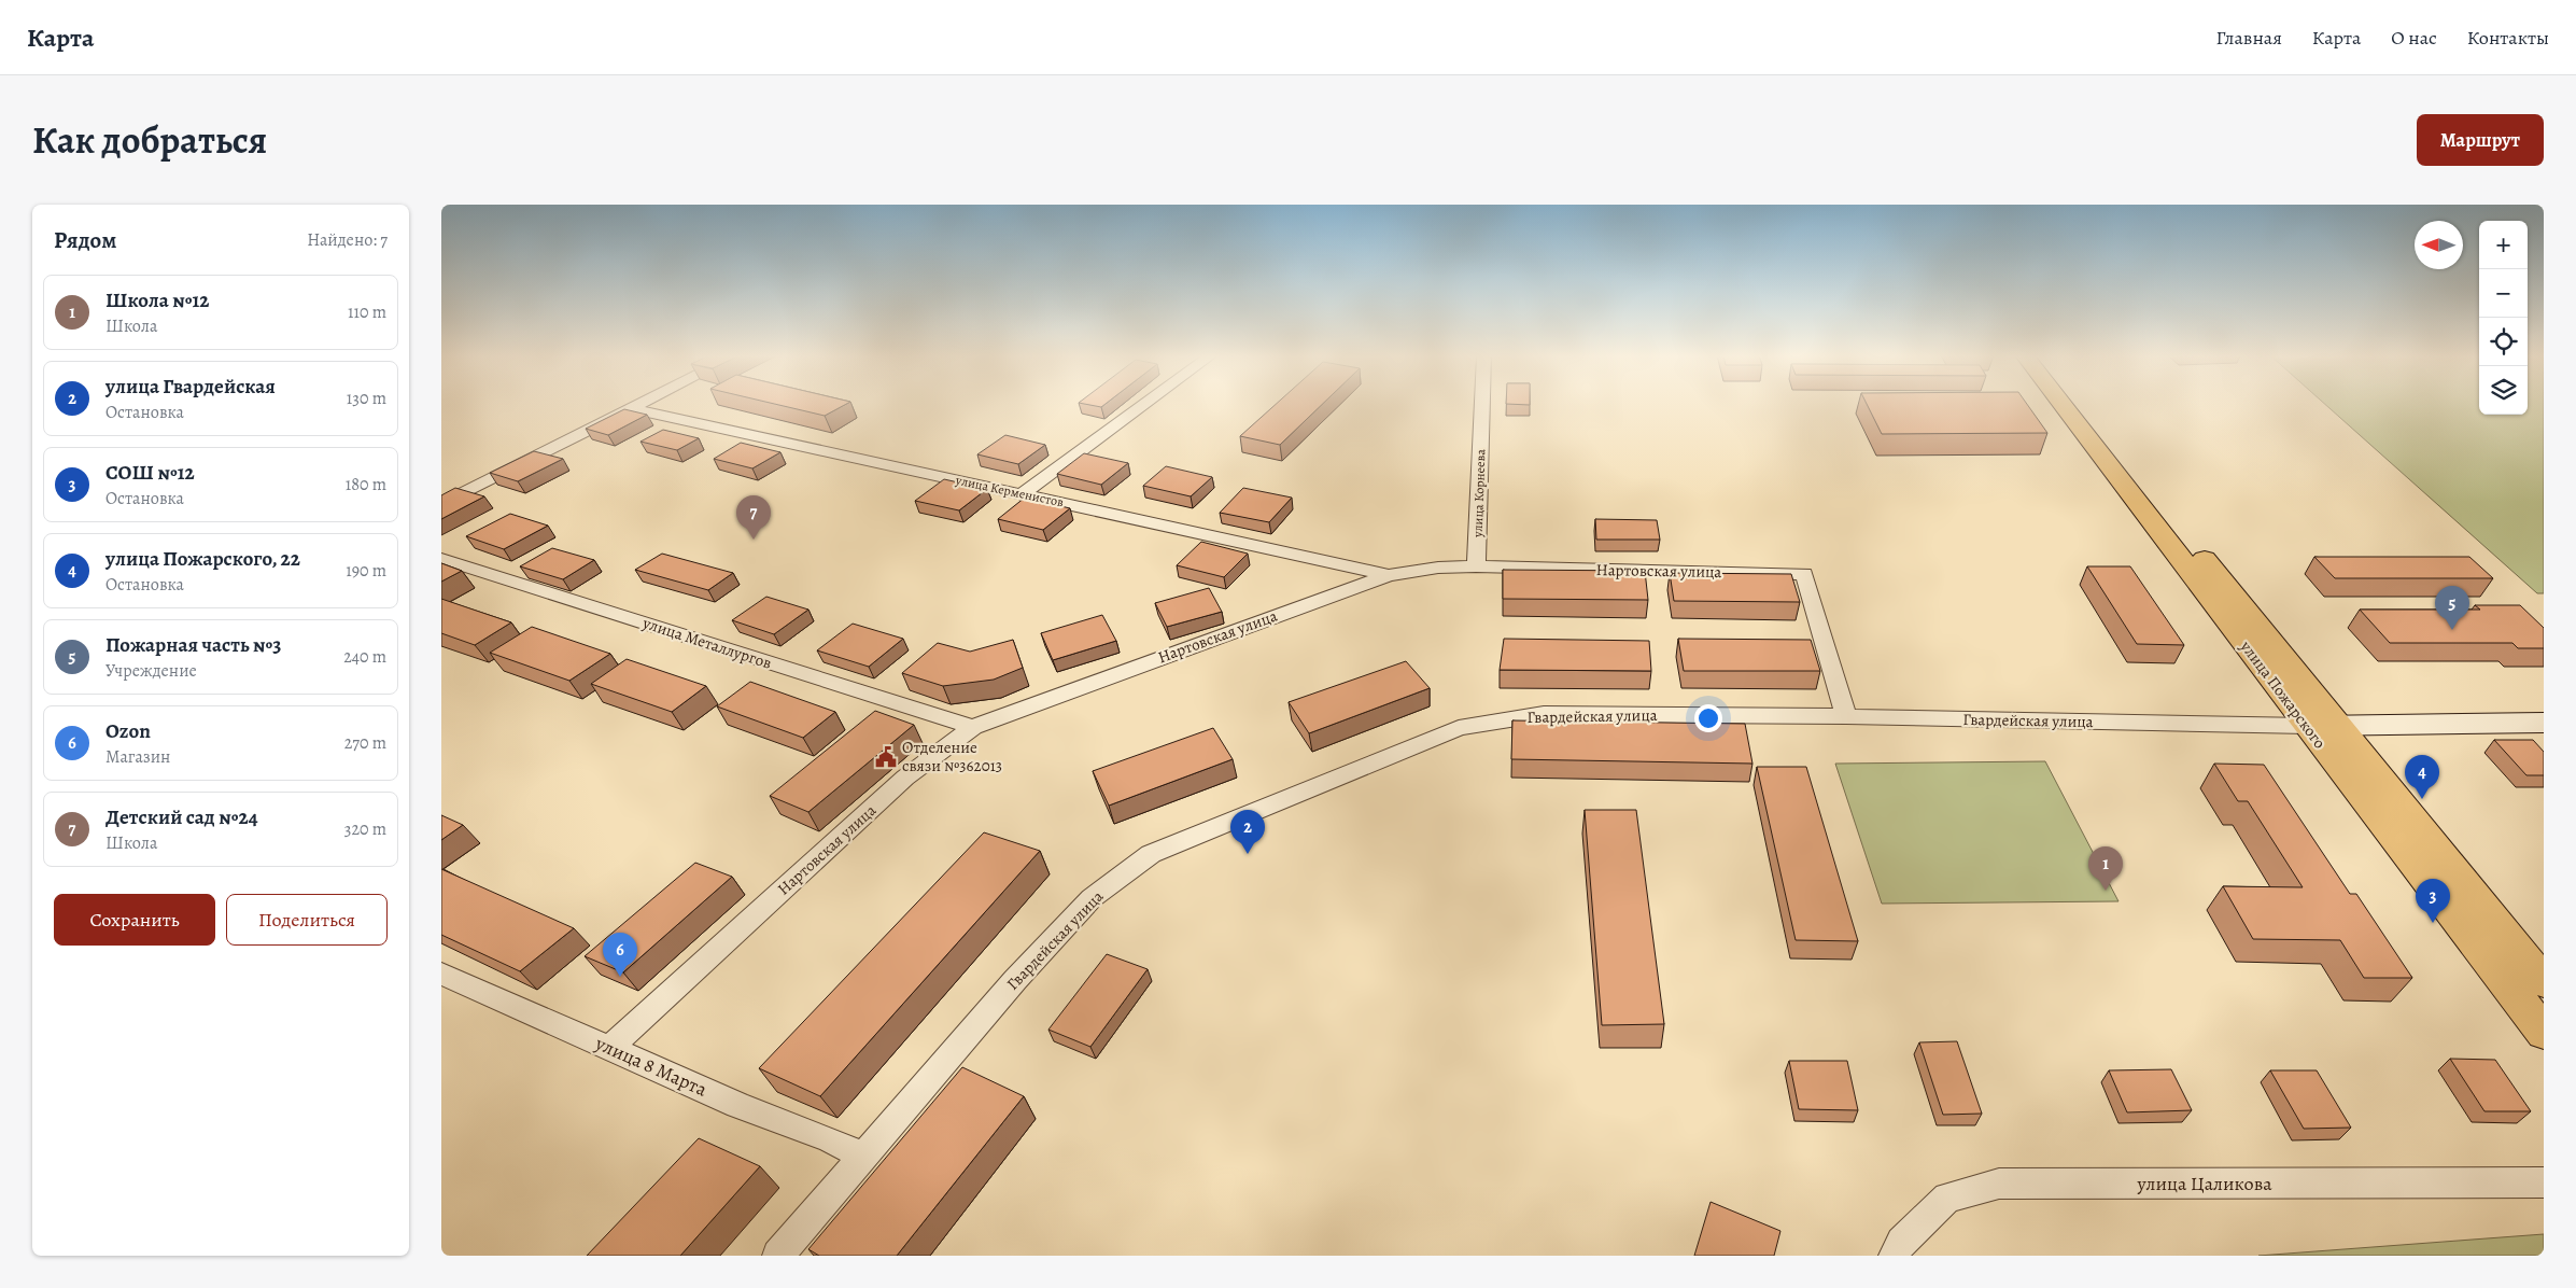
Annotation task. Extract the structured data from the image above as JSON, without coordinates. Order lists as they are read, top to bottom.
{
  "streets": {
    "main road": ["улица Пожарского"],
    "street": [
      "улица Керменистов",
      "улица Корнеева",
      "Нартовская улица",
      "улица Металлургов",
      "Гвардейская улица",
      "улица 8 Марта",
      "улица Цаликова"
    ]
  },
  "crossings": [
    ["улица Керменистов", "Нартовская улица"],
    ["улица Корнеева", "Нартовская улица"],
    ["Нартовская улица", "улица Металлургов"],
    ["Нартовская улица", "Гвардейская улица"],
    ["Нартовская улица", "улица 8 Марта"],
    ["улица Пожарского", "Гвардейская улица"],
    ["Гвардейская улица", "улица 8 Марта"]
  ],
  "places": {
    "public building": ["Отделение связи №362013"]
  },
  "north": "left",
  "page": {
    "header": "Карта",
    "nav": [
      "Главная",
      "Карта",
      "О нас",
      "Контакты"
    ],
    "title": "Как добраться",
    "buttons": [
      "Маршрут",
      ["Сохранить", "Поделиться"]
    ],
    "heading": ["Рядом", "Найдено: 7"],
    "map_buttons": ["+", "−"],
    "list": [
      {
        "mark": "1",
        "name": "Школа №12",
        "note": "Школа",
        "value": "110 m"
      },
      {
        "mark": "2",
        "name": "улица Гвардейская",
        "note": "Остановка",
        "value": "130 m"
      },
      {
        "mark": "3",
        "name": "СОШ №12",
        "note": "Остановка",
        "value": "180 m"
      },
      {
        "mark": "4",
        "name": "улица Пожарского, 22",
        "note": "Остановка",
        "value": "190 m"
      },
      {
        "mark": "5",
        "name": "Пожарная часть №3",
        "note": "Учреждение",
        "value": "240 m"
      },
      {
        "mark": "6",
        "name": "Ozon",
        "note": "Магазин",
        "value": "270 m"
      },
      {
        "mark": "7",
        "name": "Детский сад №24",
        "note": "Школа",
        "value": "320 m"
      }
    ],
    "pins": [
      "7",
      "5",
      "4",
      "2",
      "1",
      "3",
      "6"
    ]
  }
}
